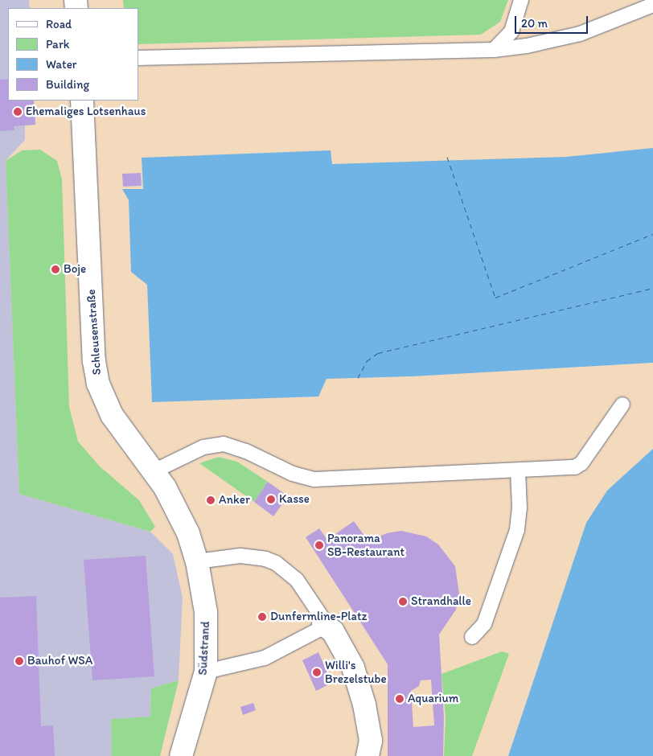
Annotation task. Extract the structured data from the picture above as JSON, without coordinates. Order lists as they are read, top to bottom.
{
  "streets": {
    "street": ["Schleusenstraße", "Südstrand"]
  },
  "crossings": [
    ["Schleusenstraße", "Südstrand"]
  ],
  "places": [
    "Ehemaliges Lotsenhaus",
    "Boje",
    "Kasse",
    "Anker",
    "Panorama SB-Restaurant",
    "Strandhalle",
    "Dunfermline-Platz",
    "Bauhof WSA",
    "Willi's Brezelstube",
    "Aquarium"
  ],
  "legend": [
    "Road",
    "Park",
    "Water",
    "Building"
  ],
  "scale_bar": "20 m"
}
